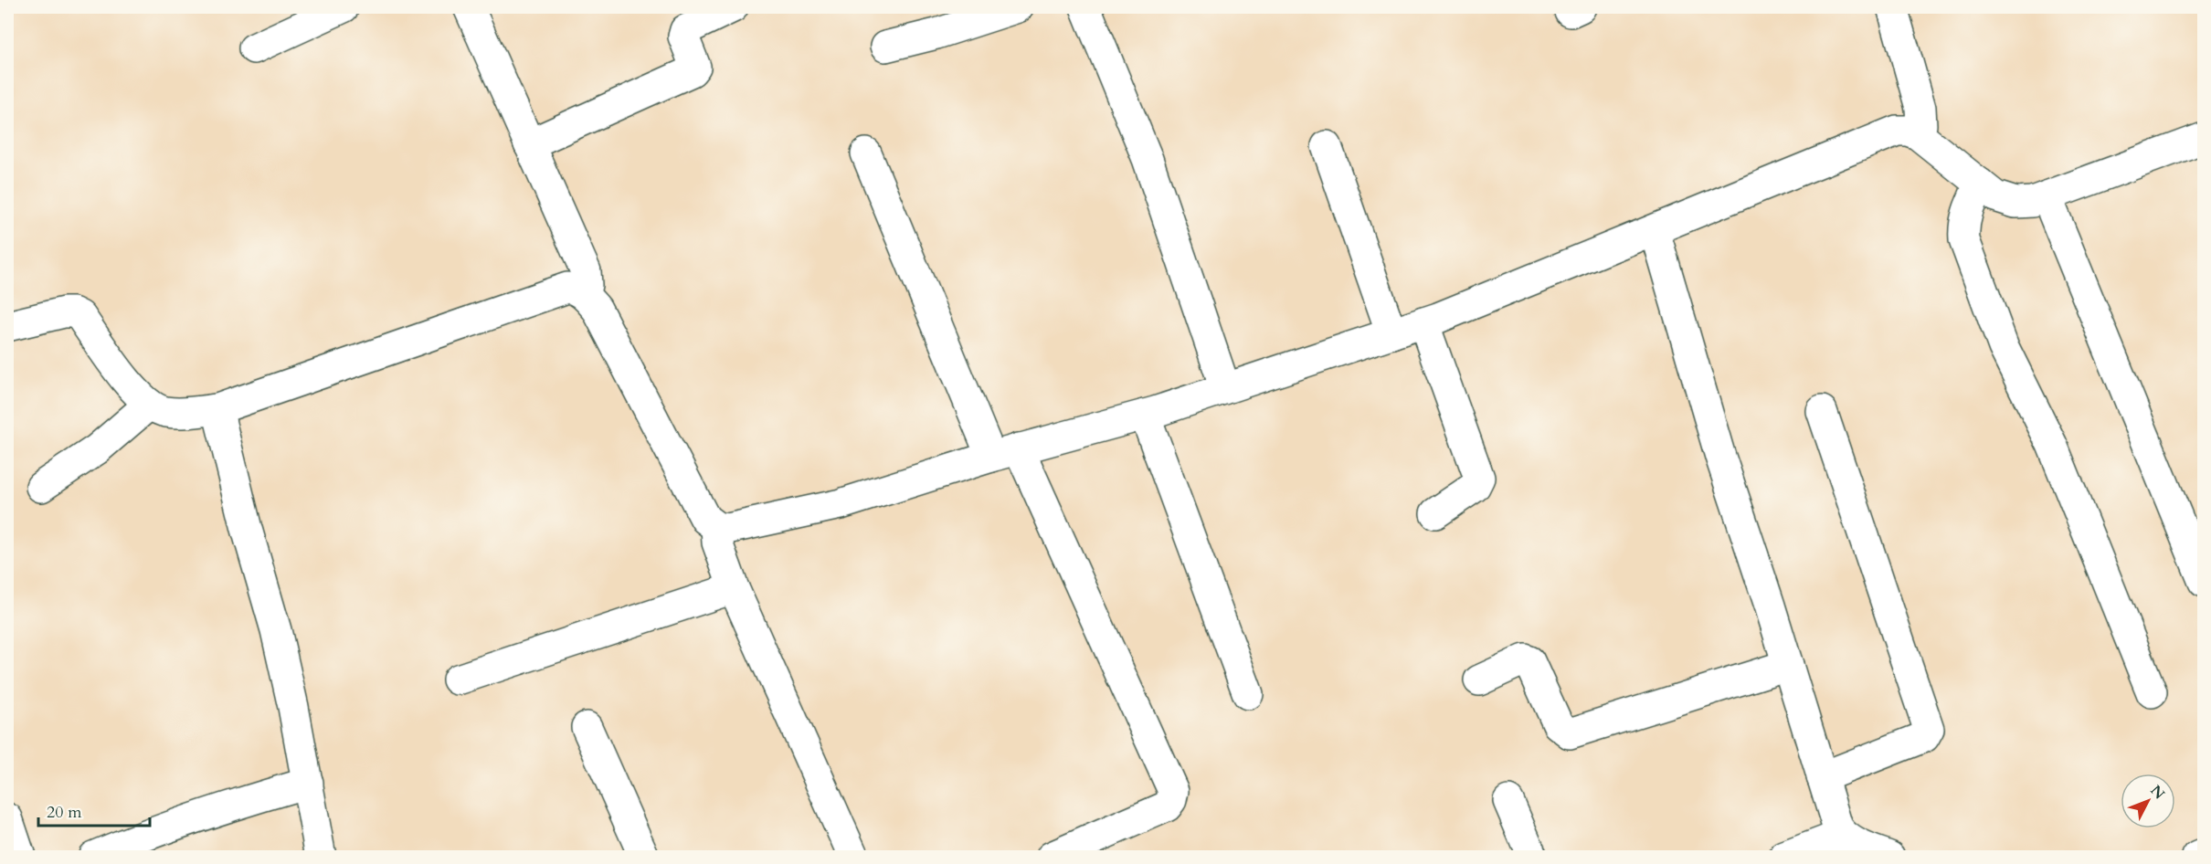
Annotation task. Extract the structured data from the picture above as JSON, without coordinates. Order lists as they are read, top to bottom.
{
  "scale_bar": "20 m",
  "north": "top right"
}
